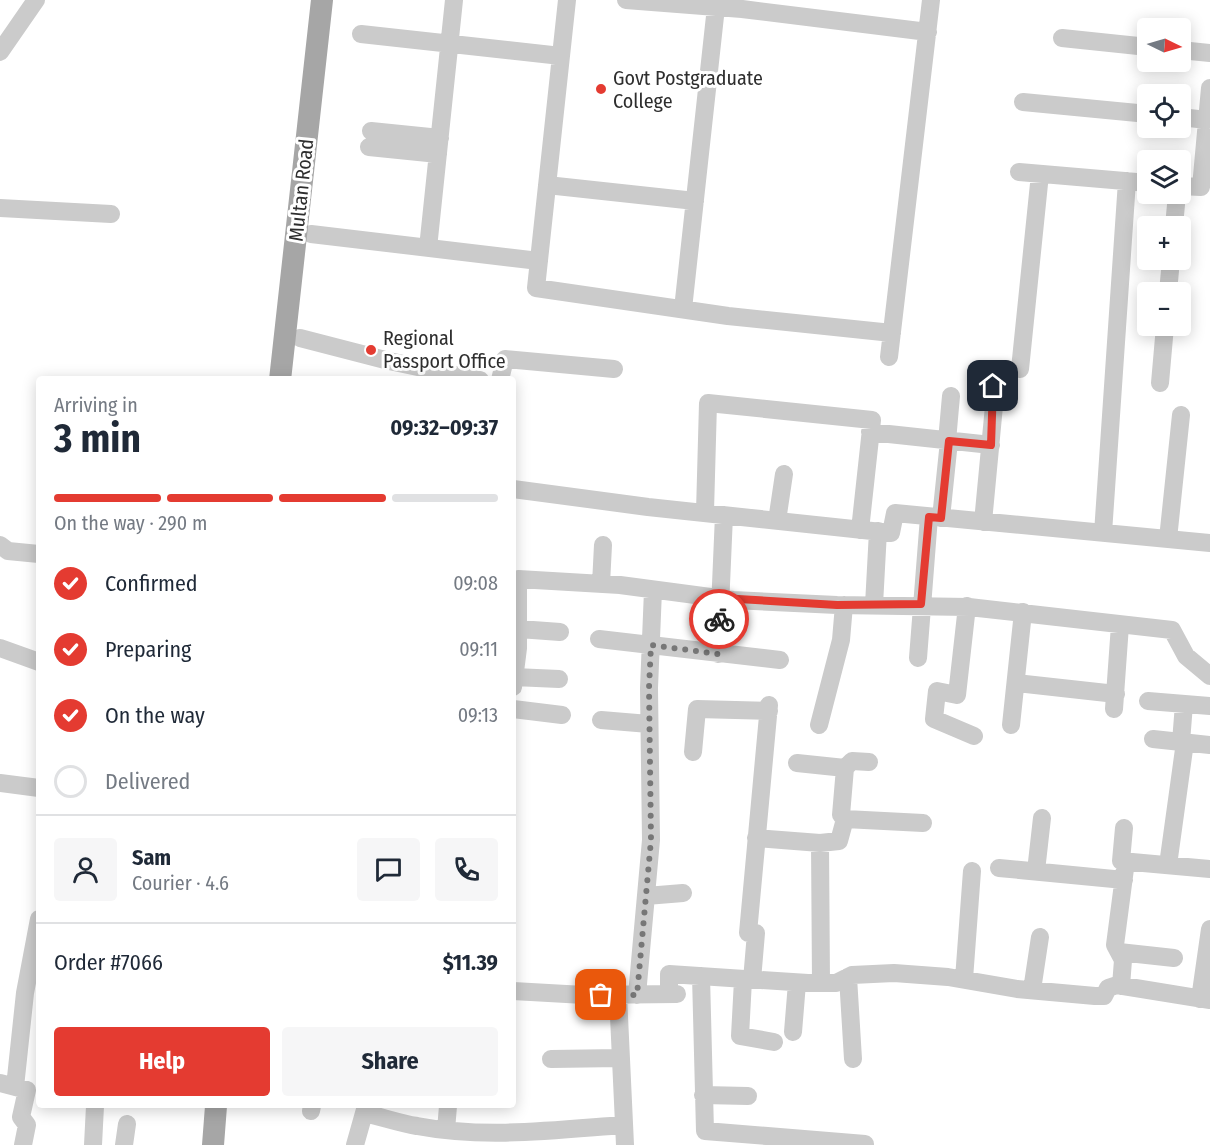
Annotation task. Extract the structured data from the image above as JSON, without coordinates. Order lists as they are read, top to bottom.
{
  "streets": {
    "main road": ["Multan Road"]
  },
  "places": ["Govt Postgraduate College", "Regional Passport Office"],
  "north": "right",
  "page": {
    "map_buttons": ["+", "−"],
    "heading": ["3 min", "Arriving in", "09:32–09:37"],
    "panel": [
      "Sam",
      "Courier · 4.6",
      "Order #7066",
      "$11.39"
    ],
    "bar": "On the way · 290 m",
    "list": [
      ["Confirmed", "09:08"],
      ["Preparing", "09:11"],
      ["On the way", "09:13"],
      "Delivered"
    ],
    "buttons": ["Help", "Share"]
  }
}
